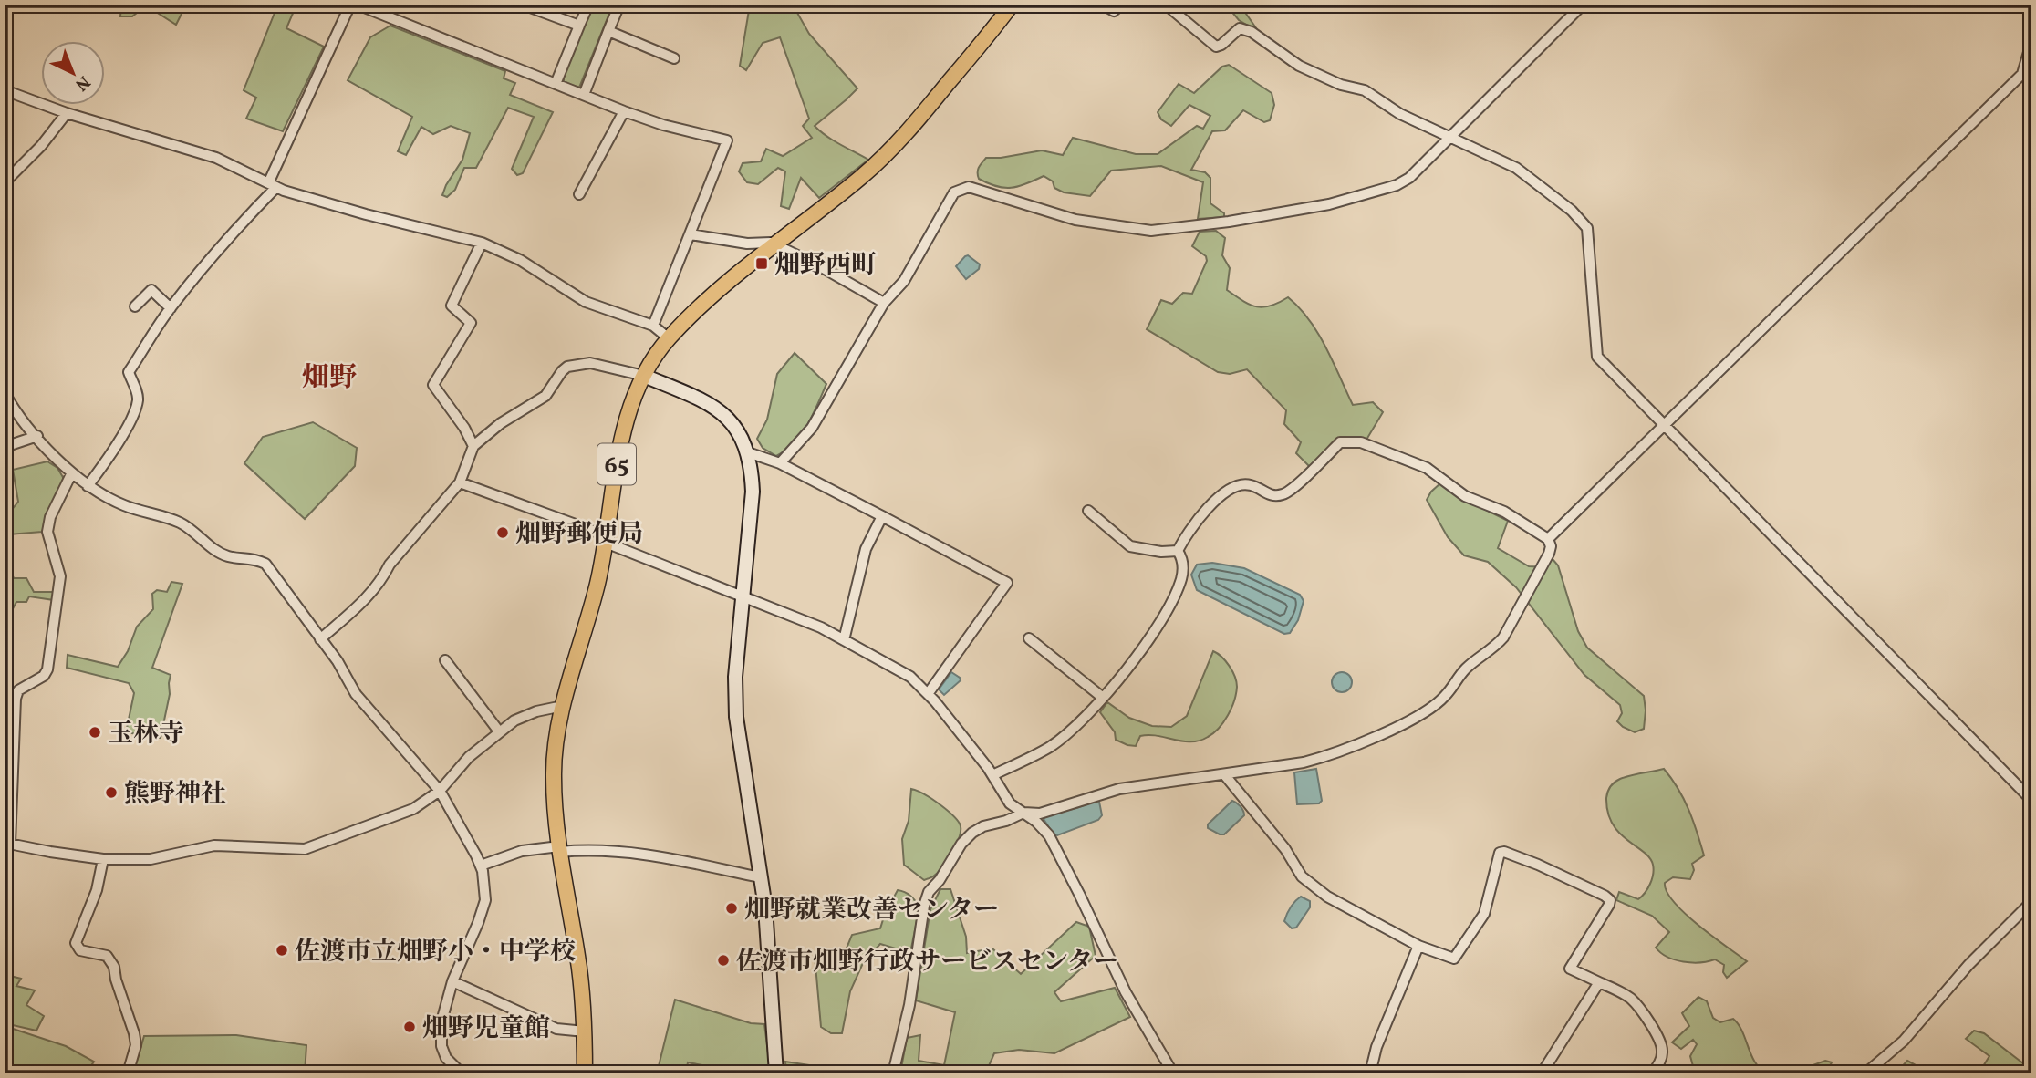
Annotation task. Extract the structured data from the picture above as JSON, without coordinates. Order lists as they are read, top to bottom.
{
  "streets": {
    "main road": ["65"]
  },
  "districts": ["畑野"],
  "places": {
    "transit": ["畑野西町"],
    "other": [
      "畑野郵便局",
      "玉林寺",
      "熊野神社",
      "畑野就業改善センター",
      "佐渡市立畑野小・中学校",
      "佐渡市畑野行政サービスセンター",
      "畑野児童館"
    ]
  },
  "north": "bottom right"
}
